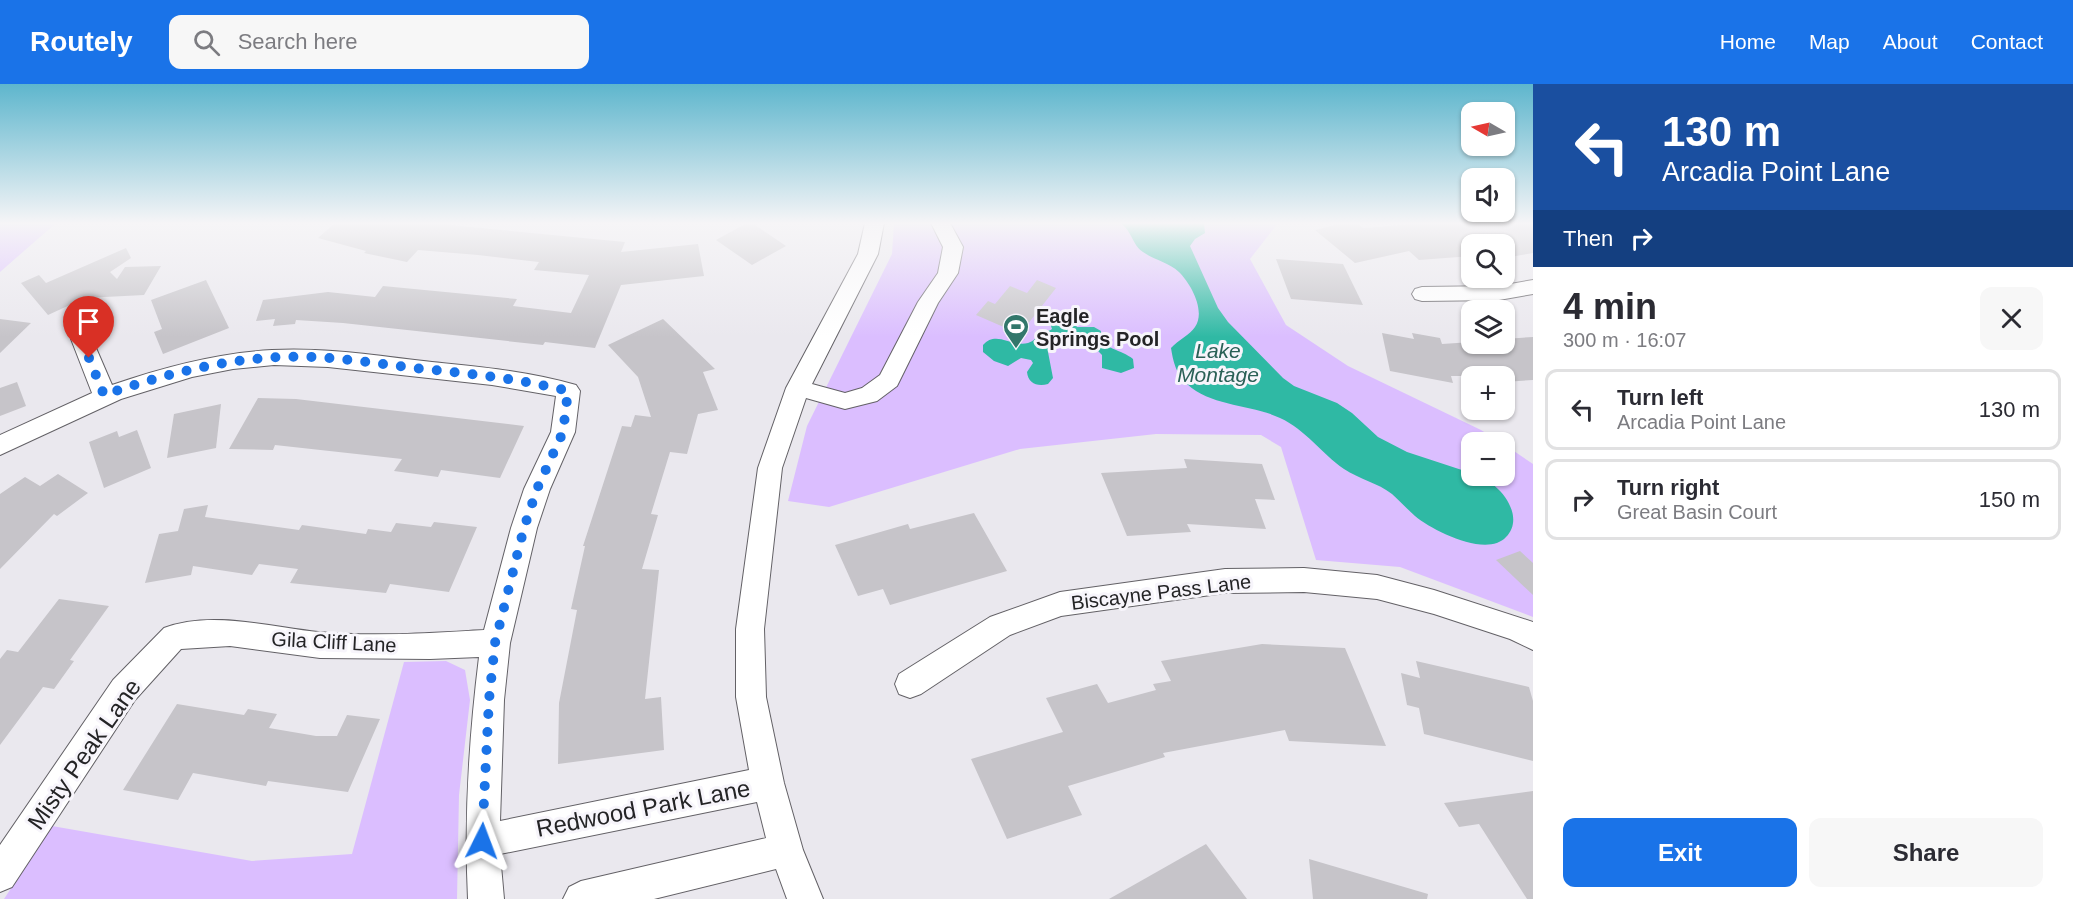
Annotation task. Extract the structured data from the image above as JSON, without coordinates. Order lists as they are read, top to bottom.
{
  "streets": {
    "street": [
      "Biscayne Pass Lane",
      "Gila Cliff Lane",
      "Misty Peak Lane",
      "Redwood Park Lane"
    ]
  },
  "crossings": [
    ["Gila Cliff Lane", "Misty Peak Lane"]
  ],
  "water": ["Lake Montage"],
  "places": {
    "sports": ["Eagle Springs Pool"]
  },
  "north": "left",
  "page": {
    "header": "Routely",
    "search": "Search here",
    "nav": [
      "Home",
      "Map",
      "About",
      "Contact"
    ],
    "turn": ["130 m", "Arcadia Point Lane"],
    "map_buttons": ["+", "−"],
    "then": "Then",
    "heading": ["4 min", "300 m · 16:07"],
    "list": [
      {
        "name": "Turn left",
        "note": "Arcadia Point Lane",
        "value": "130 m"
      },
      {
        "name": "Turn right",
        "note": "Great Basin Court",
        "value": "150 m"
      }
    ],
    "buttons": ["Exit", "Share"]
  }
}
